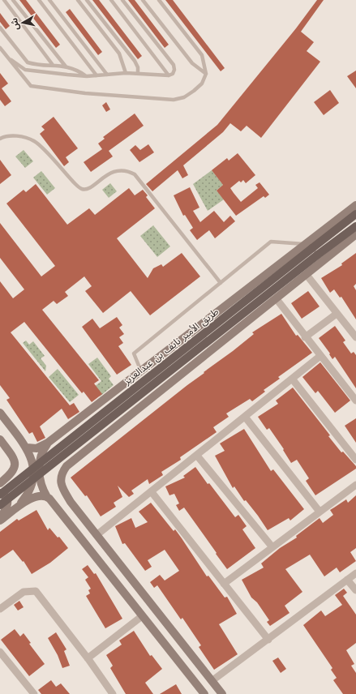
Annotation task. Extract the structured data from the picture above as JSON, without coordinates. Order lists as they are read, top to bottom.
{
  "streets": {
    "main road": ["طريق الأمير نايف بن عبدالعزيز"]
  },
  "north": "left"
}
